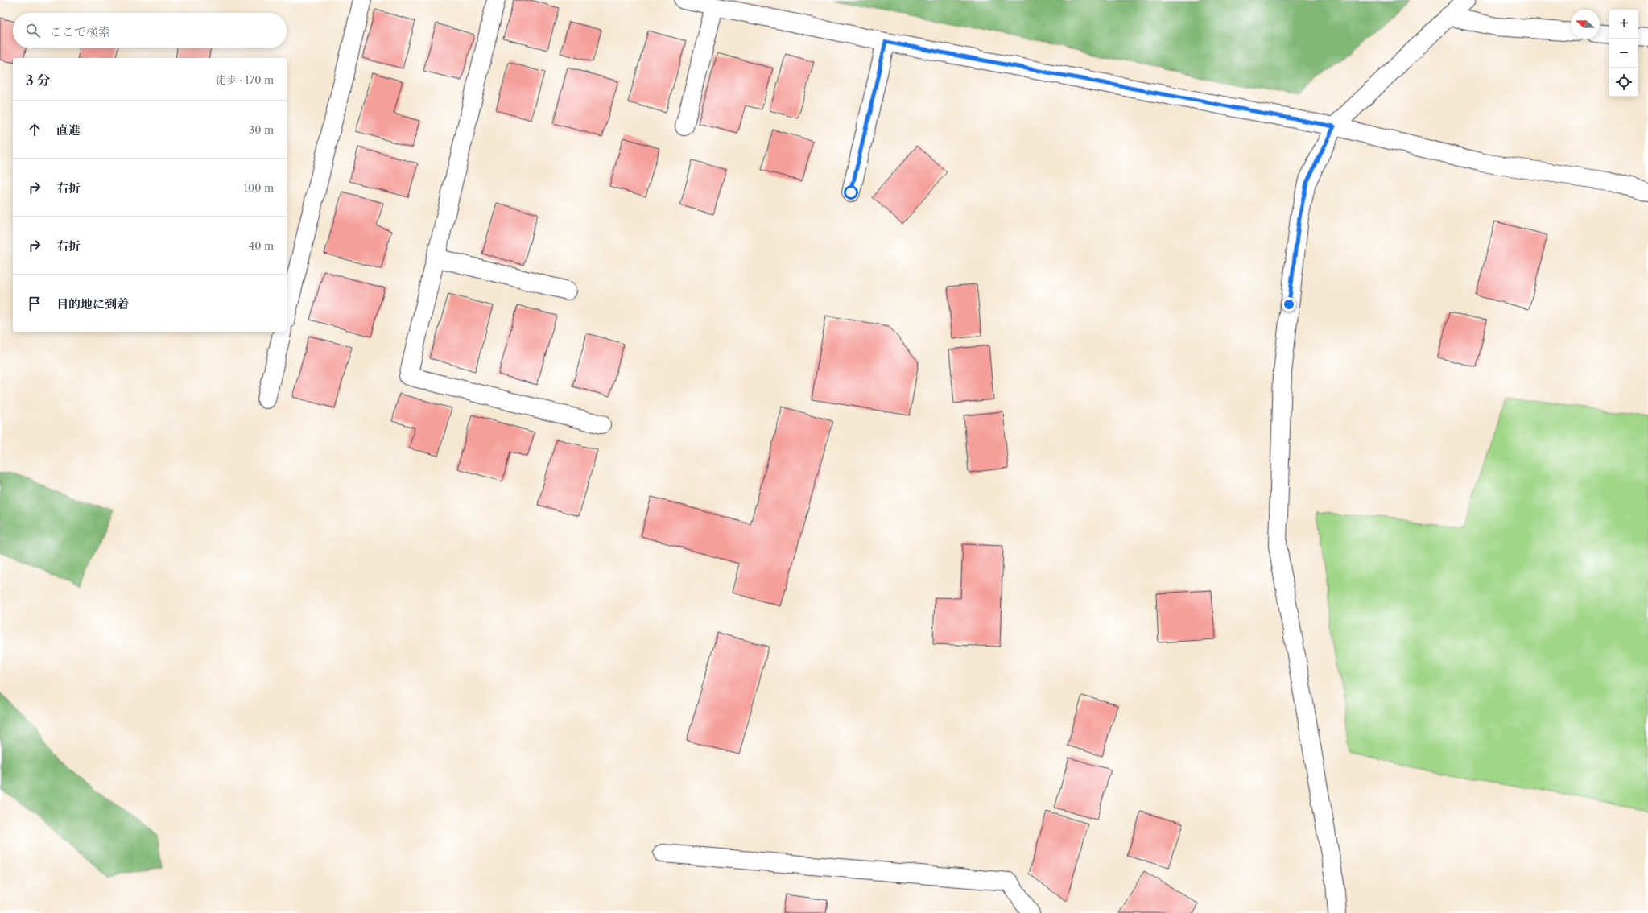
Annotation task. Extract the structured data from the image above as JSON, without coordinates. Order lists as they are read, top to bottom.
{
  "north": "left",
  "page": {
    "map_buttons": ["+", "−"],
    "search": "ここで検索",
    "heading": ["3 分", "徒歩 · 170 m"],
    "list": [
      ["直進", "30 m"],
      ["右折", "100 m"],
      ["右折", "40 m"],
      "目的地に到着"
    ]
  }
}
